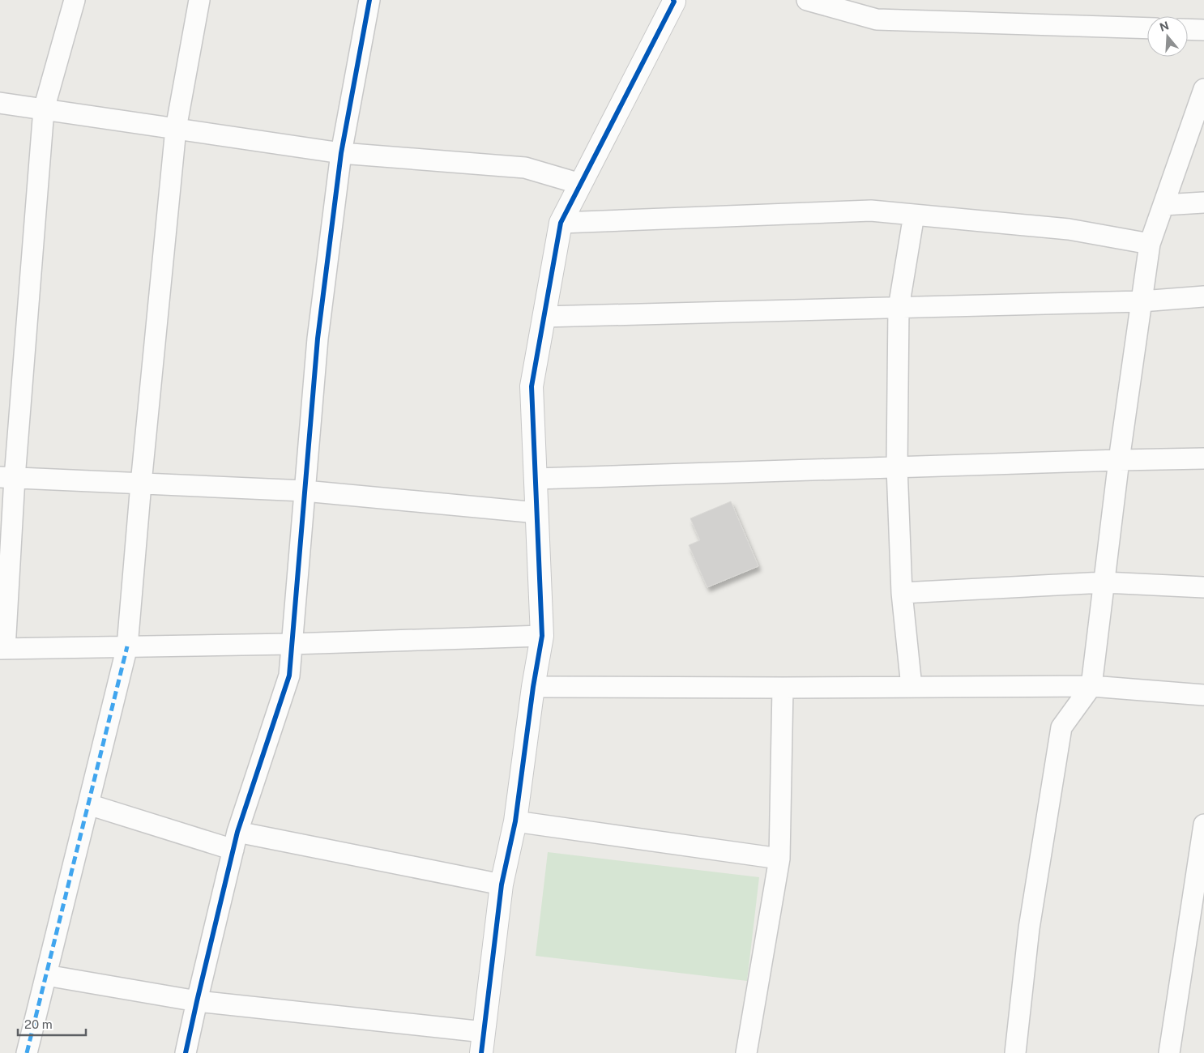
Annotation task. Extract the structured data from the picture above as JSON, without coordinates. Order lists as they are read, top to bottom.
{
  "scale_bar": "20 m",
  "north": "top"
}
